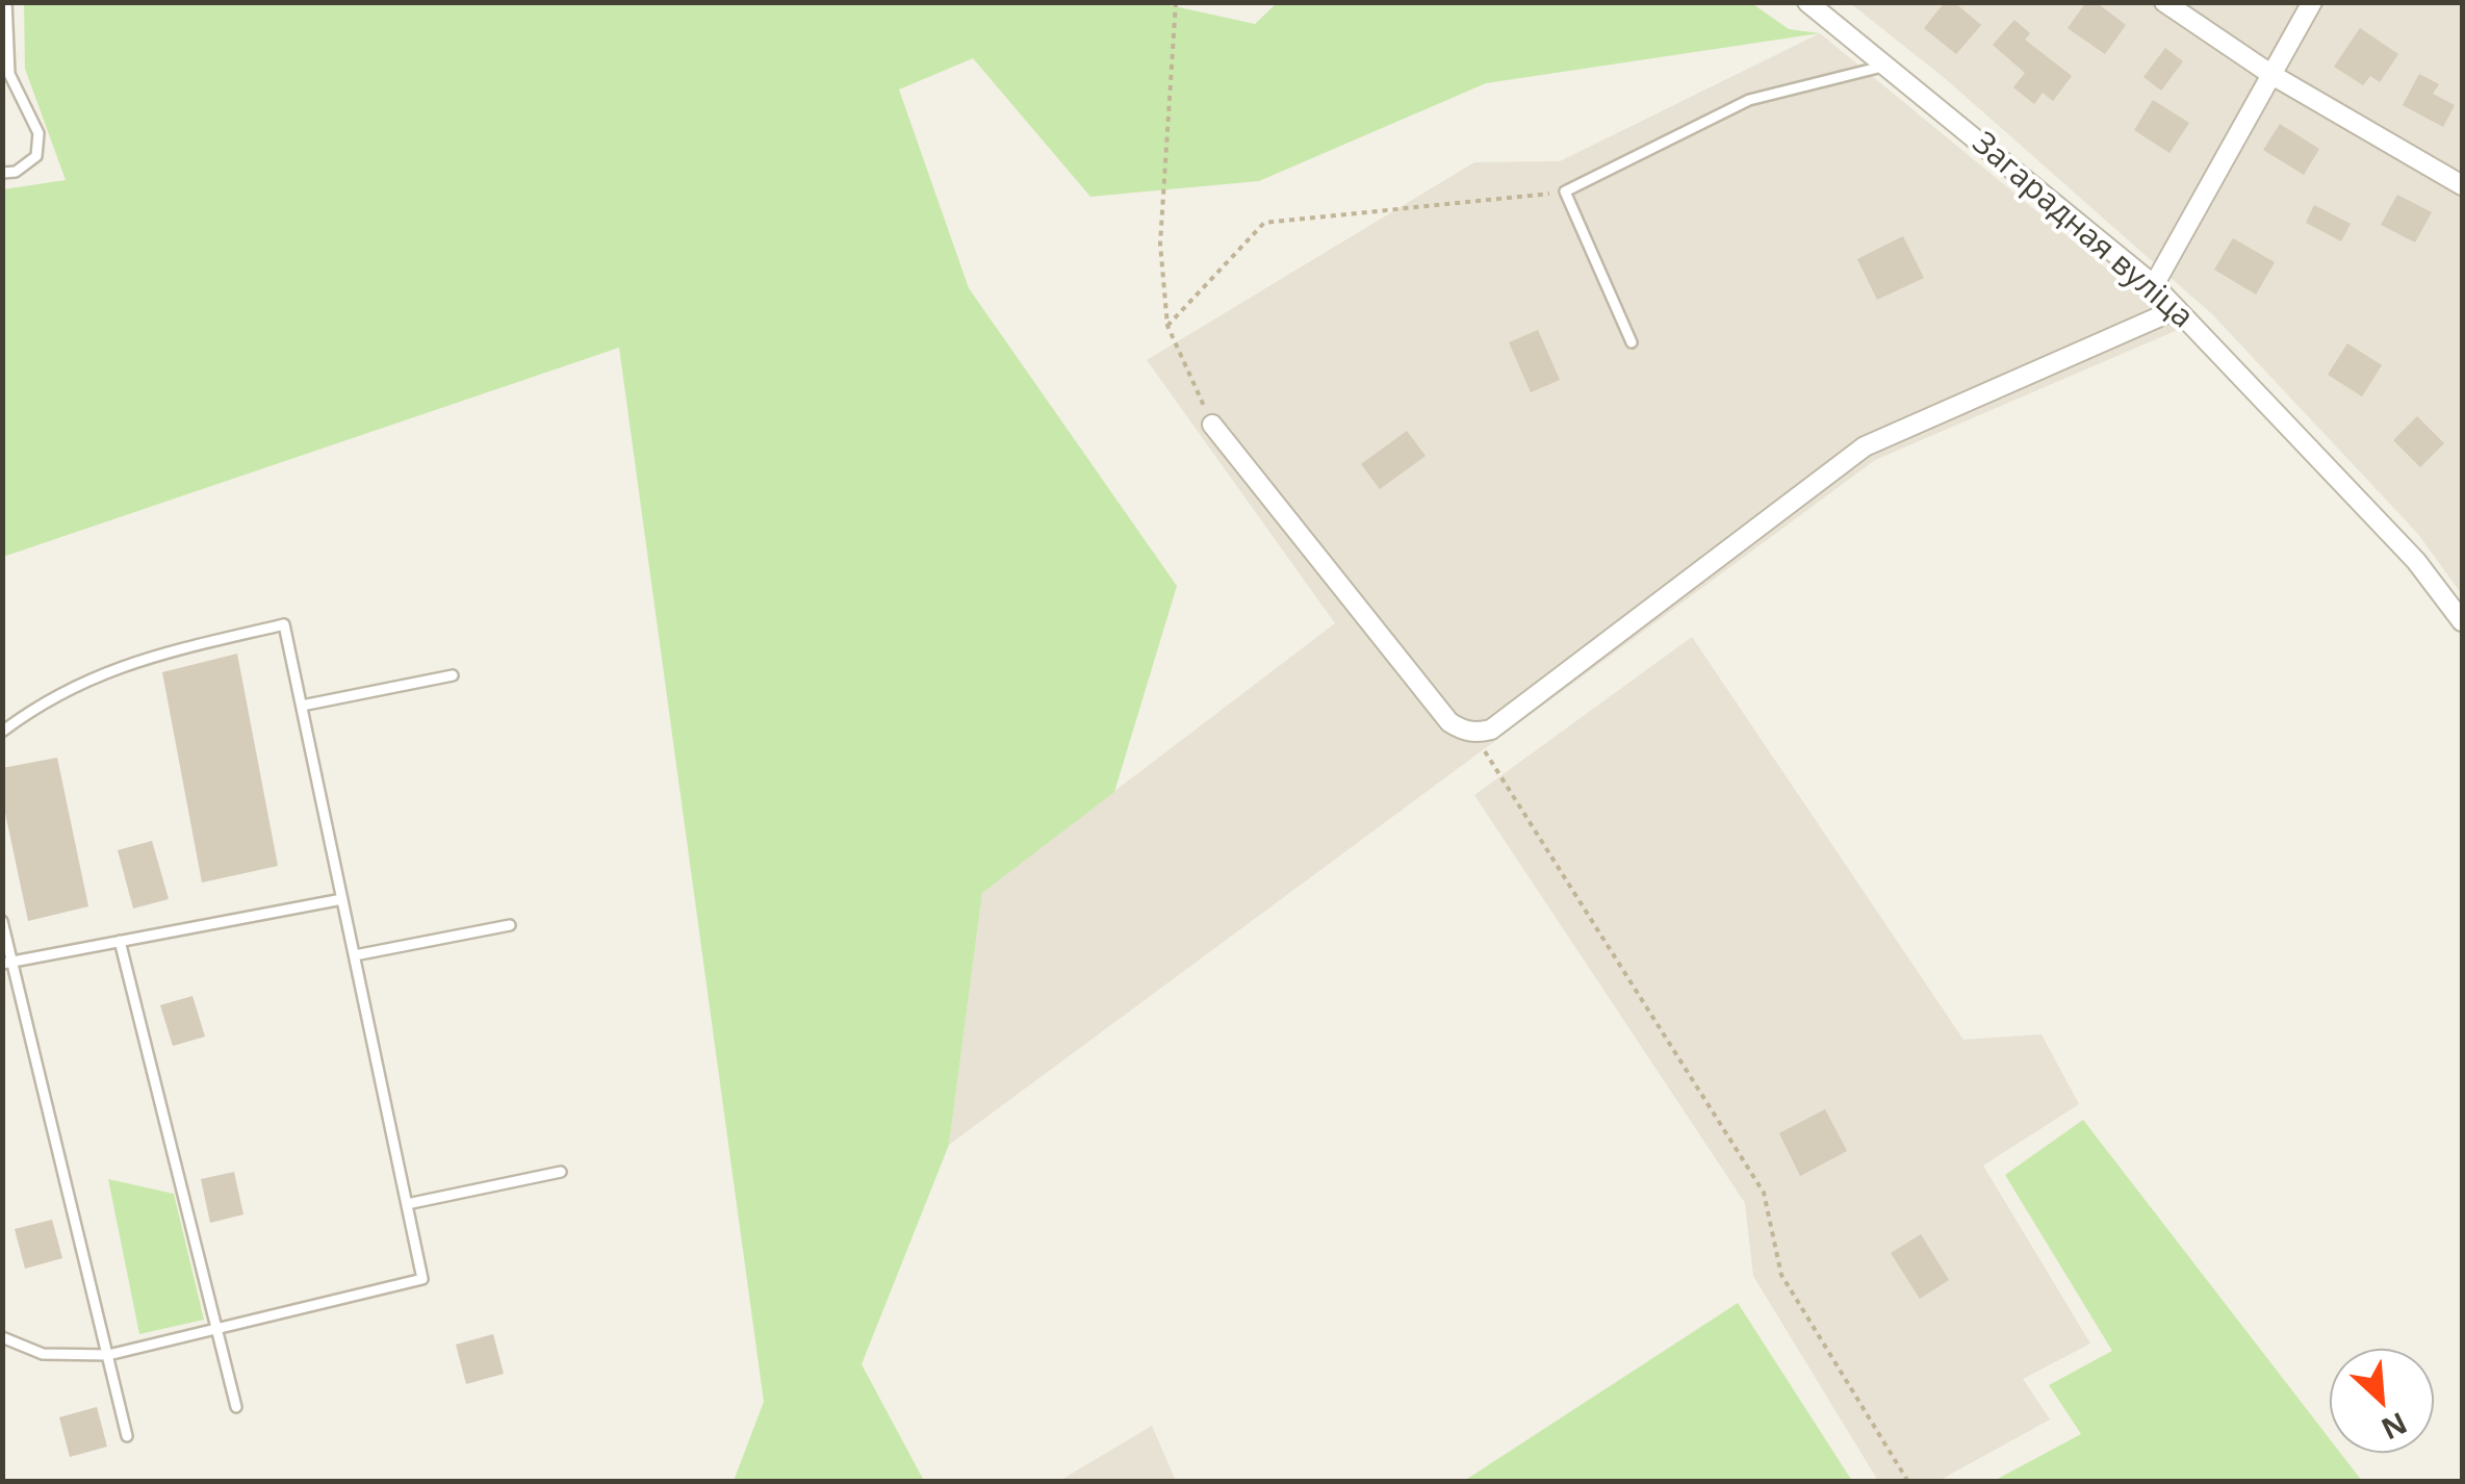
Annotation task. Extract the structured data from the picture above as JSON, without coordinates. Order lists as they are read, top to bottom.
{
  "streets": {
    "street": ["Загарадная вуліца"]
  },
  "north": "bottom right"
}
